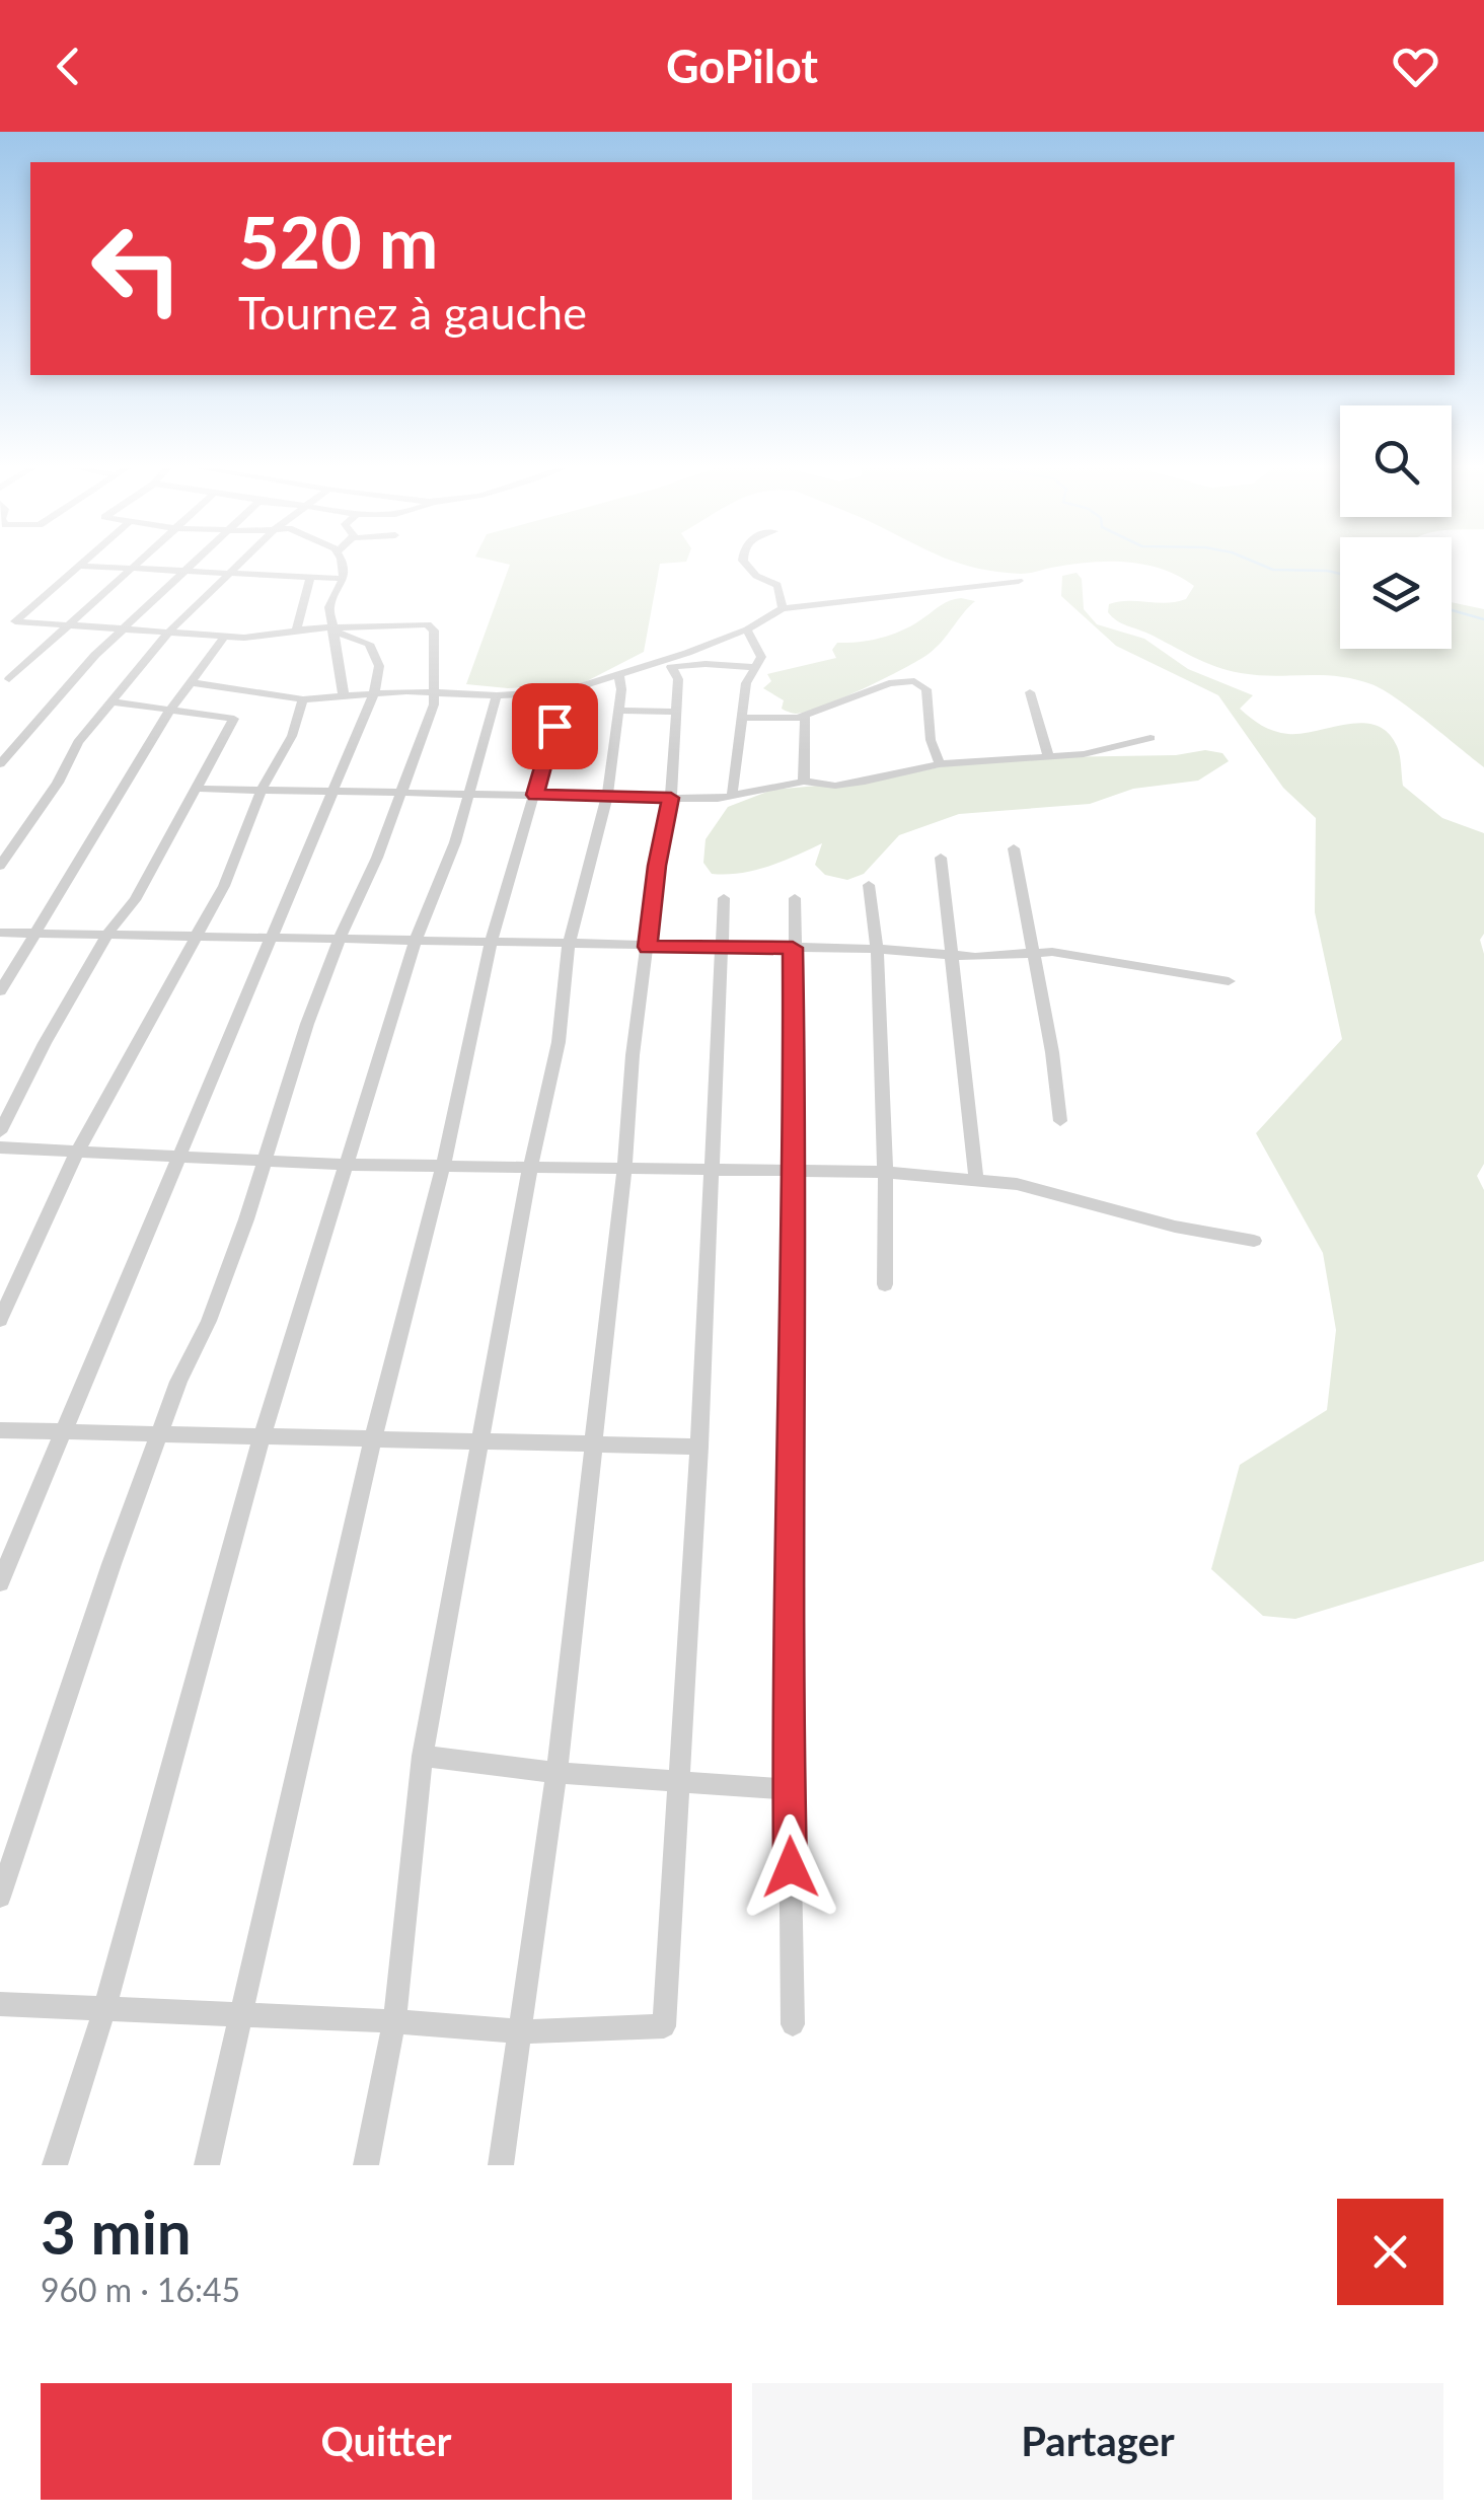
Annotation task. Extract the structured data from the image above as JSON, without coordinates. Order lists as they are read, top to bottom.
{
  "page": {
    "header": "GoPilot",
    "turn": ["520 m", "Tournez à gauche"],
    "heading": ["3 min", "960 m · 16:45"],
    "buttons": ["Quitter", "Partager"]
  }
}
